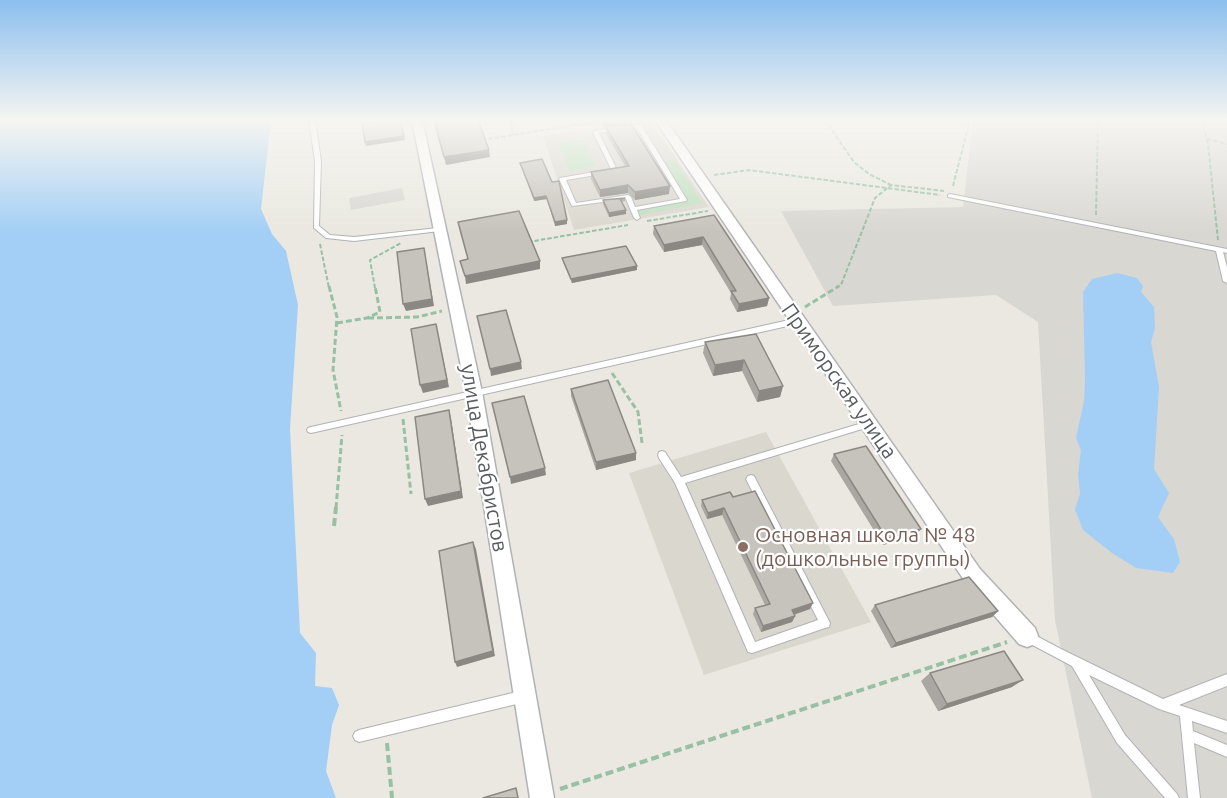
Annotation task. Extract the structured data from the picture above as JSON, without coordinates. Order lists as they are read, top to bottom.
{
  "streets": {
    "street": ["Приморская улица", "улица Декабристов"]
  },
  "places": ["Основная школа № 48 (дошкольные группы)"]
}
